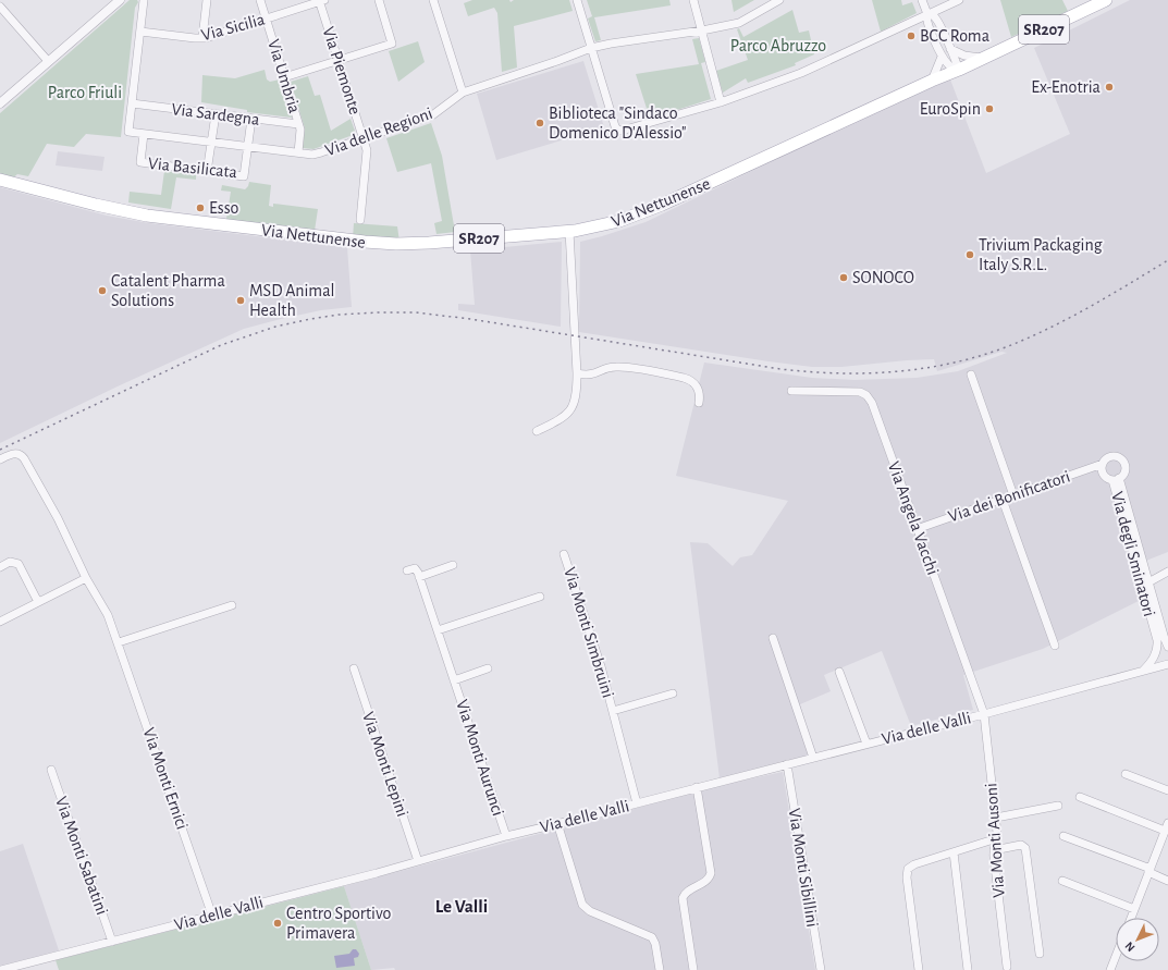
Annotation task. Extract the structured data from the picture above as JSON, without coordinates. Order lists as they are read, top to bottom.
{
  "streets": {
    "main road": ["SR207", "Via Nettunense"],
    "street": [
      "Via Sicilia",
      "Via Piemonte",
      "Via Umbria",
      "Via Sardegna",
      "Via delle Regioni",
      "Via Basilicata",
      "Via dei Bonificatori",
      "Via Angela Vacchi",
      "Via degli Sminatori",
      "Via Monti Simbruini",
      "Via delle Valli",
      "Via Monti Aurunci",
      "Via Monti Lepini",
      "Via Monti Ernici",
      "Via Monti Ausoni",
      "Via Monti Sabatini",
      "Via Monti Sibillini"
    ]
  },
  "crossings": [
    ["Via Sicilia", "Via Piemonte"],
    ["Via Sicilia", "Via Umbria"],
    ["Via Piemonte", "Via delle Regioni"],
    ["Via Umbria", "Via Sardegna"],
    ["Via Umbria", "Via delle Regioni"],
    ["Via Sardegna", "Via delle Regioni"],
    ["Via Sardegna", "Via Basilicata"],
    ["Via delle Regioni", "Via Basilicata"],
    ["Via dei Bonificatori", "Via Angela Vacchi"],
    ["Via dei Bonificatori", "Via degli Sminatori"],
    ["Via Angela Vacchi", "Via delle Valli"],
    ["Via Angela Vacchi", "Via Monti Ausoni"],
    ["Via degli Sminatori", "Via delle Valli"],
    ["Via Monti Simbruini", "Via delle Valli"],
    ["Via delle Valli", "Via Monti Aurunci"],
    ["Via delle Valli", "Via Monti Lepini"],
    ["Via delle Valli", "Via Monti Ernici"],
    ["Via delle Valli", "Via Monti Ausoni"],
    ["Via delle Valli", "Via Monti Sabatini"],
    ["Via delle Valli", "Via Monti Sibillini"]
  ],
  "districts": ["Le Valli"],
  "parks": ["Parco Abruzzo", "Parco Friuli"],
  "places": [
    "BCC Roma",
    "Ex-Enotria",
    "EuroSpin",
    "Biblioteca \"Sindaco Domenico D'Alessio\"",
    "Esso",
    "Trivium Packaging Italy S.R.L.",
    "SONOCO",
    "Catalent Pharma Solutions",
    "MSD Animal Health",
    "Centro Sportivo Primavera"
  ],
  "north": "bottom left"
}
